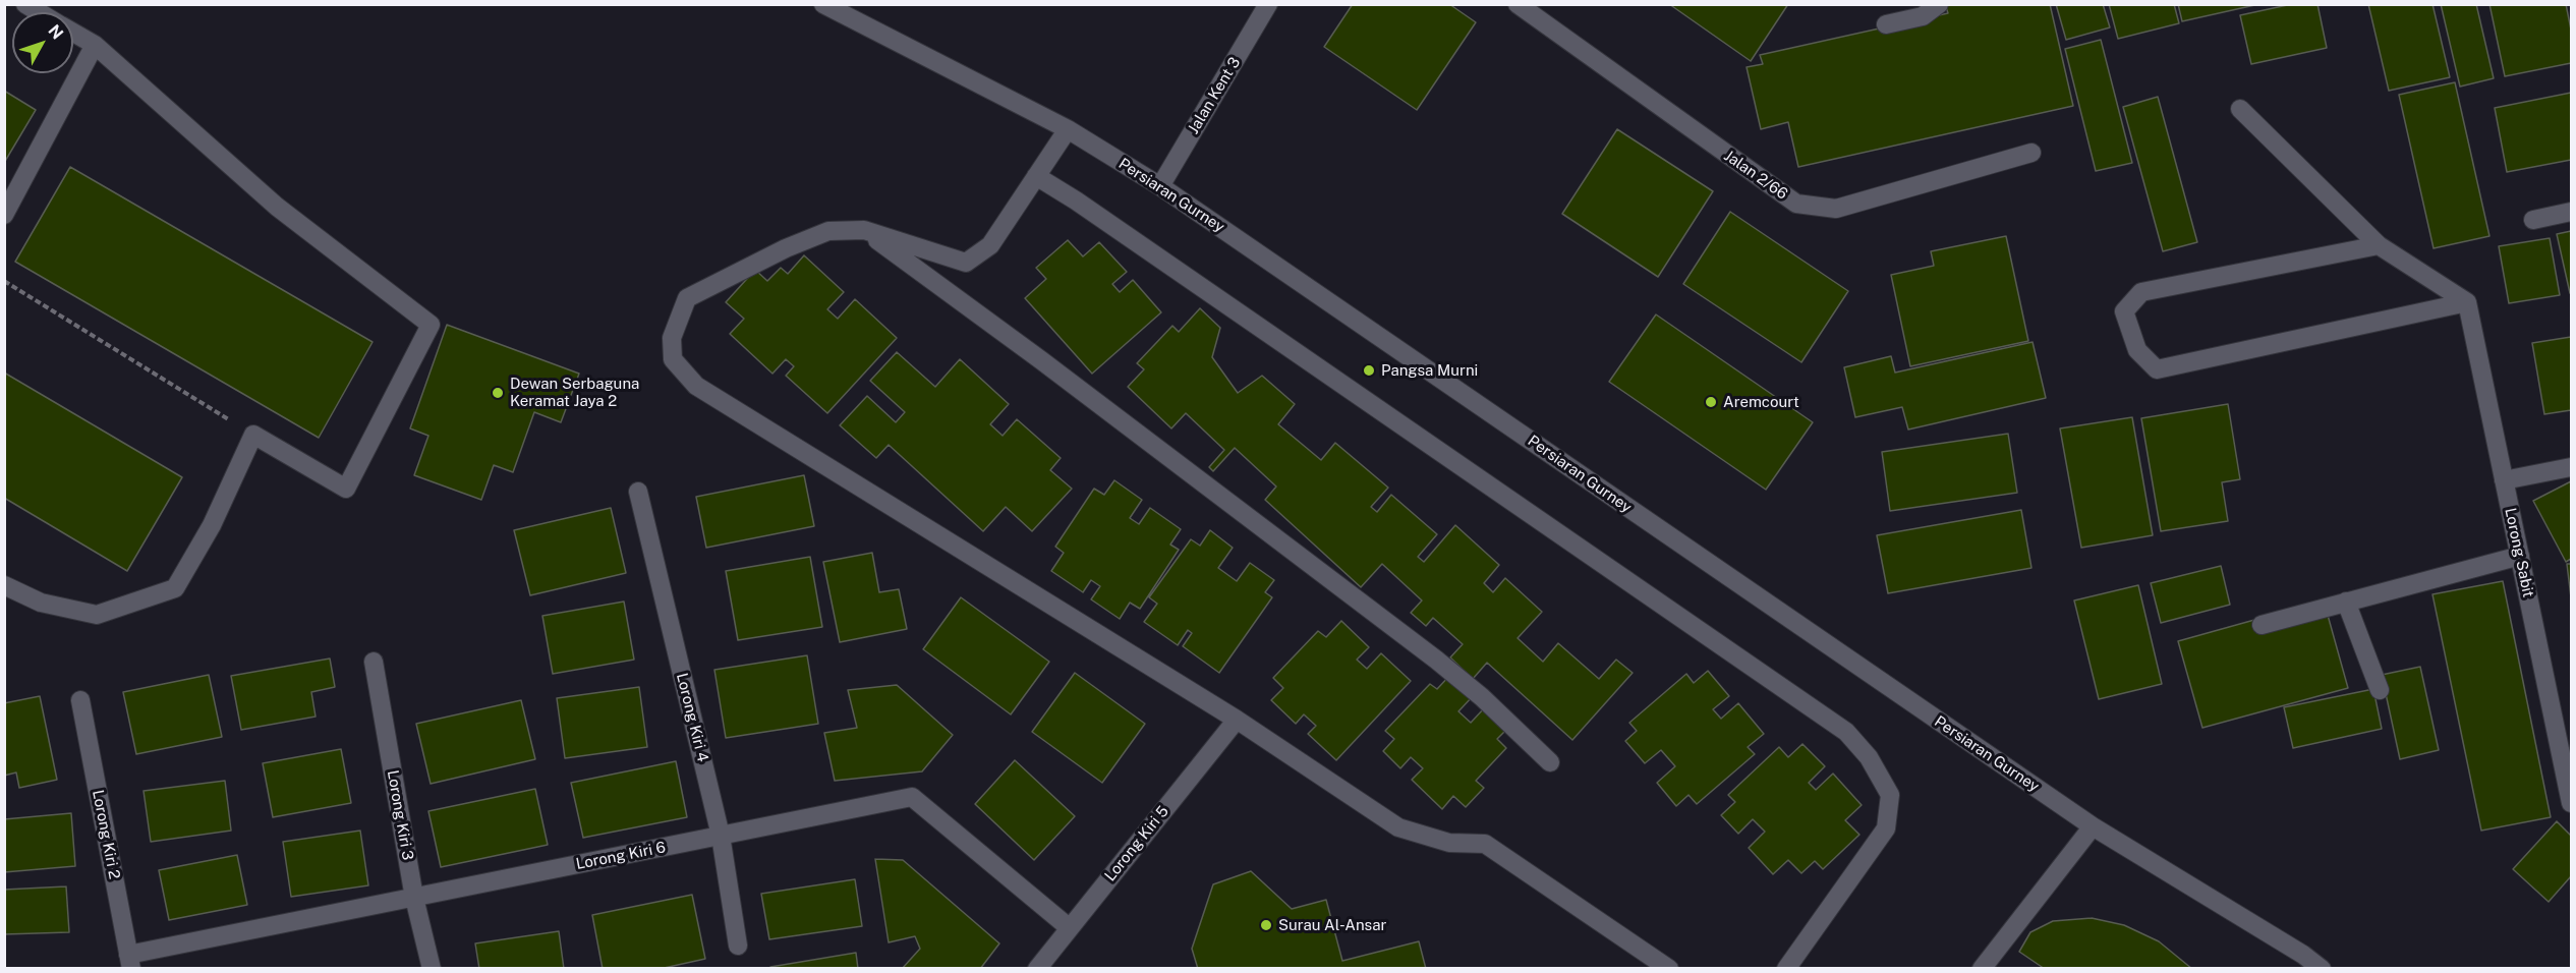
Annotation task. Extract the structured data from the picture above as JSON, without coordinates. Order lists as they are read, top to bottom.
{
  "streets": {
    "street": [
      "Jalan Kent 3",
      "Jalan 2/66",
      "Persiaran Gurney",
      "Lorong Sabit",
      "Lorong Kiri 4",
      "Lorong Kiri 3",
      "Lorong Kiri 2",
      "Lorong Kiri 5",
      "Lorong Kiri 6"
    ]
  },
  "crossings": [
    ["Jalan Kent 3", "Persiaran Gurney"],
    ["Lorong Kiri 4", "Lorong Kiri 6"],
    ["Lorong Kiri 3", "Lorong Kiri 6"],
    ["Lorong Kiri 2", "Lorong Kiri 6"],
    ["Lorong Kiri 5", "Lorong Kiri 6"]
  ],
  "places": [
    "Pangsa Murni",
    "Dewan Serbaguna Keramat Jaya 2",
    "Aremcourt",
    "Surau Al-Ansar"
  ],
  "north": "top right"
}
